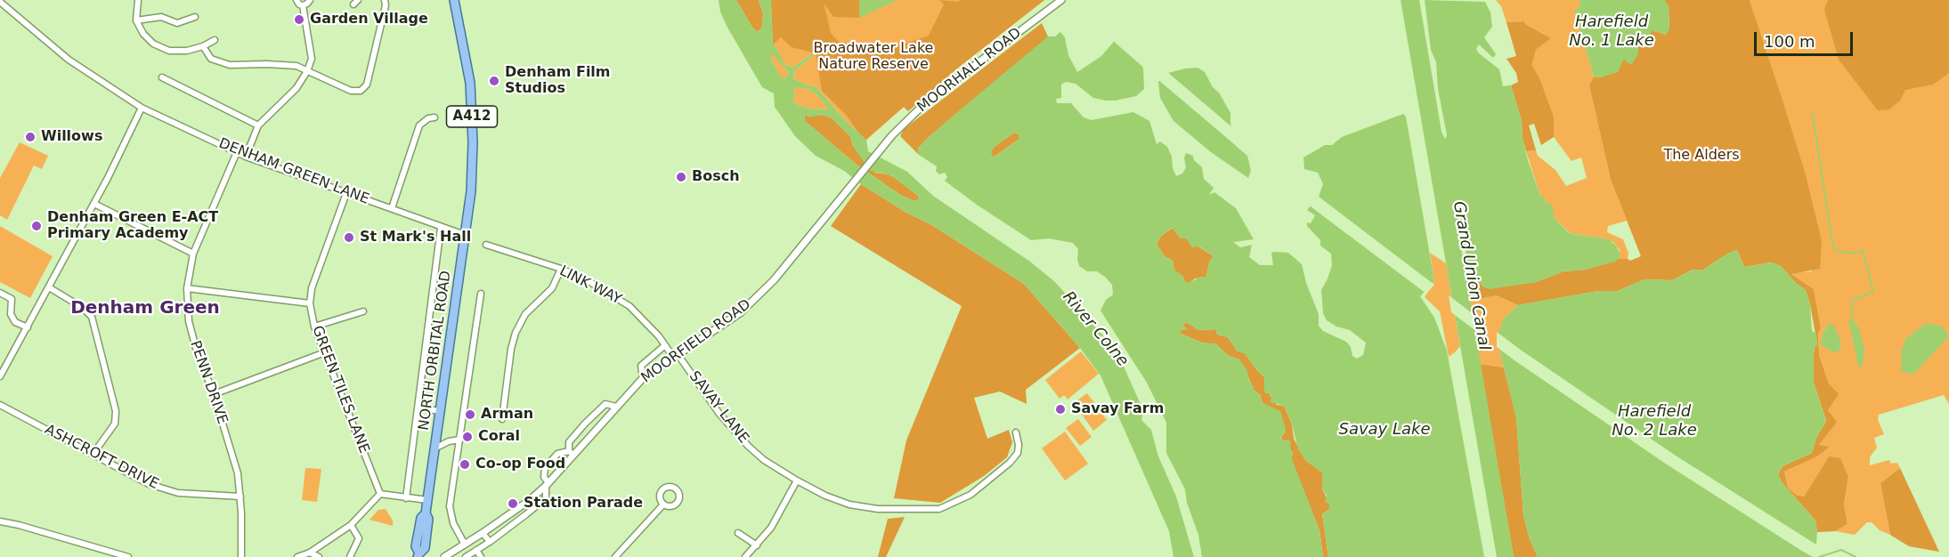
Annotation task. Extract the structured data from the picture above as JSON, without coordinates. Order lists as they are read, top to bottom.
{
  "streets": {
    "main road": ["A412", "NORTH ORBITAL ROAD"],
    "street": [
      "MOORHALL ROAD",
      "DENHAM GREEN LANE",
      "LINK WAY",
      "MOORFIELD ROAD",
      "PENN DRIVE",
      "GREEN TILES LANE",
      "SAVAY LANE",
      "ASHCROFT DRIVE"
    ]
  },
  "crossings": [
    ["MOORHALL ROAD", "MOORFIELD ROAD"],
    ["DENHAM GREEN LANE", "NORTH ORBITAL ROAD"],
    ["DENHAM GREEN LANE", "PENN DRIVE"],
    ["DENHAM GREEN LANE", "GREEN TILES LANE"],
    ["LINK WAY", "MOORFIELD ROAD"],
    ["LINK WAY", "SAVAY LANE"],
    ["MOORFIELD ROAD", "SAVAY LANE"],
    ["PENN DRIVE", "ASHCROFT DRIVE"]
  ],
  "districts": ["Denham Green"],
  "water": [
    "Harefield No. 1 Lake",
    "Grand Union Canal",
    "River Colne",
    "Harefield No. 2 Lake",
    "Savay Lake"
  ],
  "parks": ["Broadwater Lake Nature Reserve", "The Alders"],
  "places": [
    "Garden Village",
    "Denham Film Studios",
    "Willows",
    "Bosch",
    "Denham Green E-ACT Primary Academy",
    "St Mark's Hall",
    "Savay Farm",
    "Arman",
    "Coral",
    "Co-op Food",
    "Station Parade"
  ],
  "scale_bar": "100 m"
}
